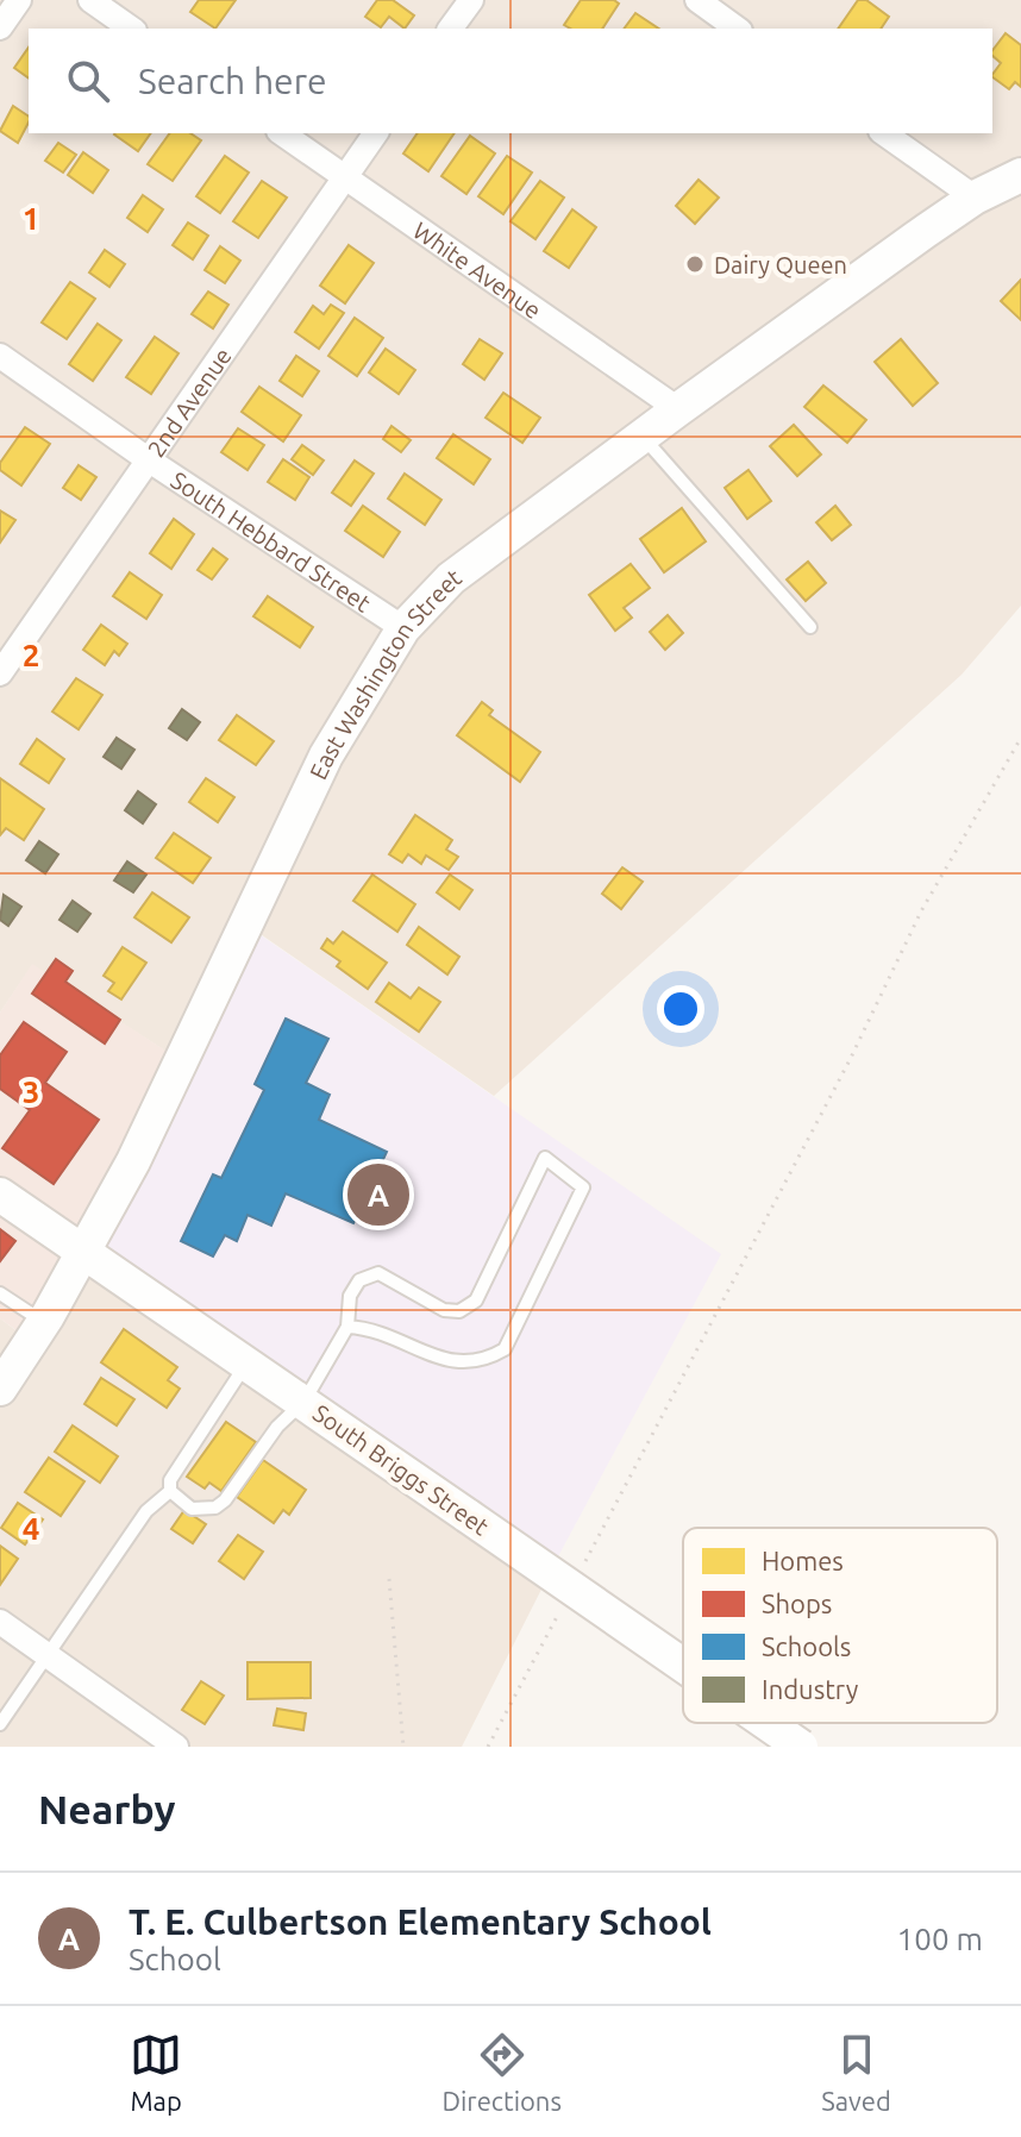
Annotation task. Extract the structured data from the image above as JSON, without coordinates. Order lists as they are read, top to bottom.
{
  "streets": {
    "street": [
      "White Avenue",
      "2nd Avenue",
      "South Hebbard Street",
      "East Washington Street",
      "South Briggs Street"
    ]
  },
  "crossings": [
    ["White Avenue", "2nd Avenue"],
    ["White Avenue", "East Washington Street"],
    ["2nd Avenue", "South Hebbard Street"],
    ["South Hebbard Street", "East Washington Street"],
    ["East Washington Street", "South Briggs Street"]
  ],
  "places": ["Dairy Queen"],
  "legend": [
    "Homes",
    "Shops",
    "Schools",
    "Industry"
  ],
  "page": {
    "search": "Search here",
    "pins": "A",
    "heading": "Nearby",
    "list": [
      {
        "mark": "A",
        "name": "T. E. Culbertson Elementary School",
        "note": "School",
        "value": "100 m"
      }
    ],
    "nav": ["Map", "Directions", "Saved"]
  },
  "grid": {
    "rows": [
      "1",
      "2",
      "3",
      "4"
    ]
  }
}
